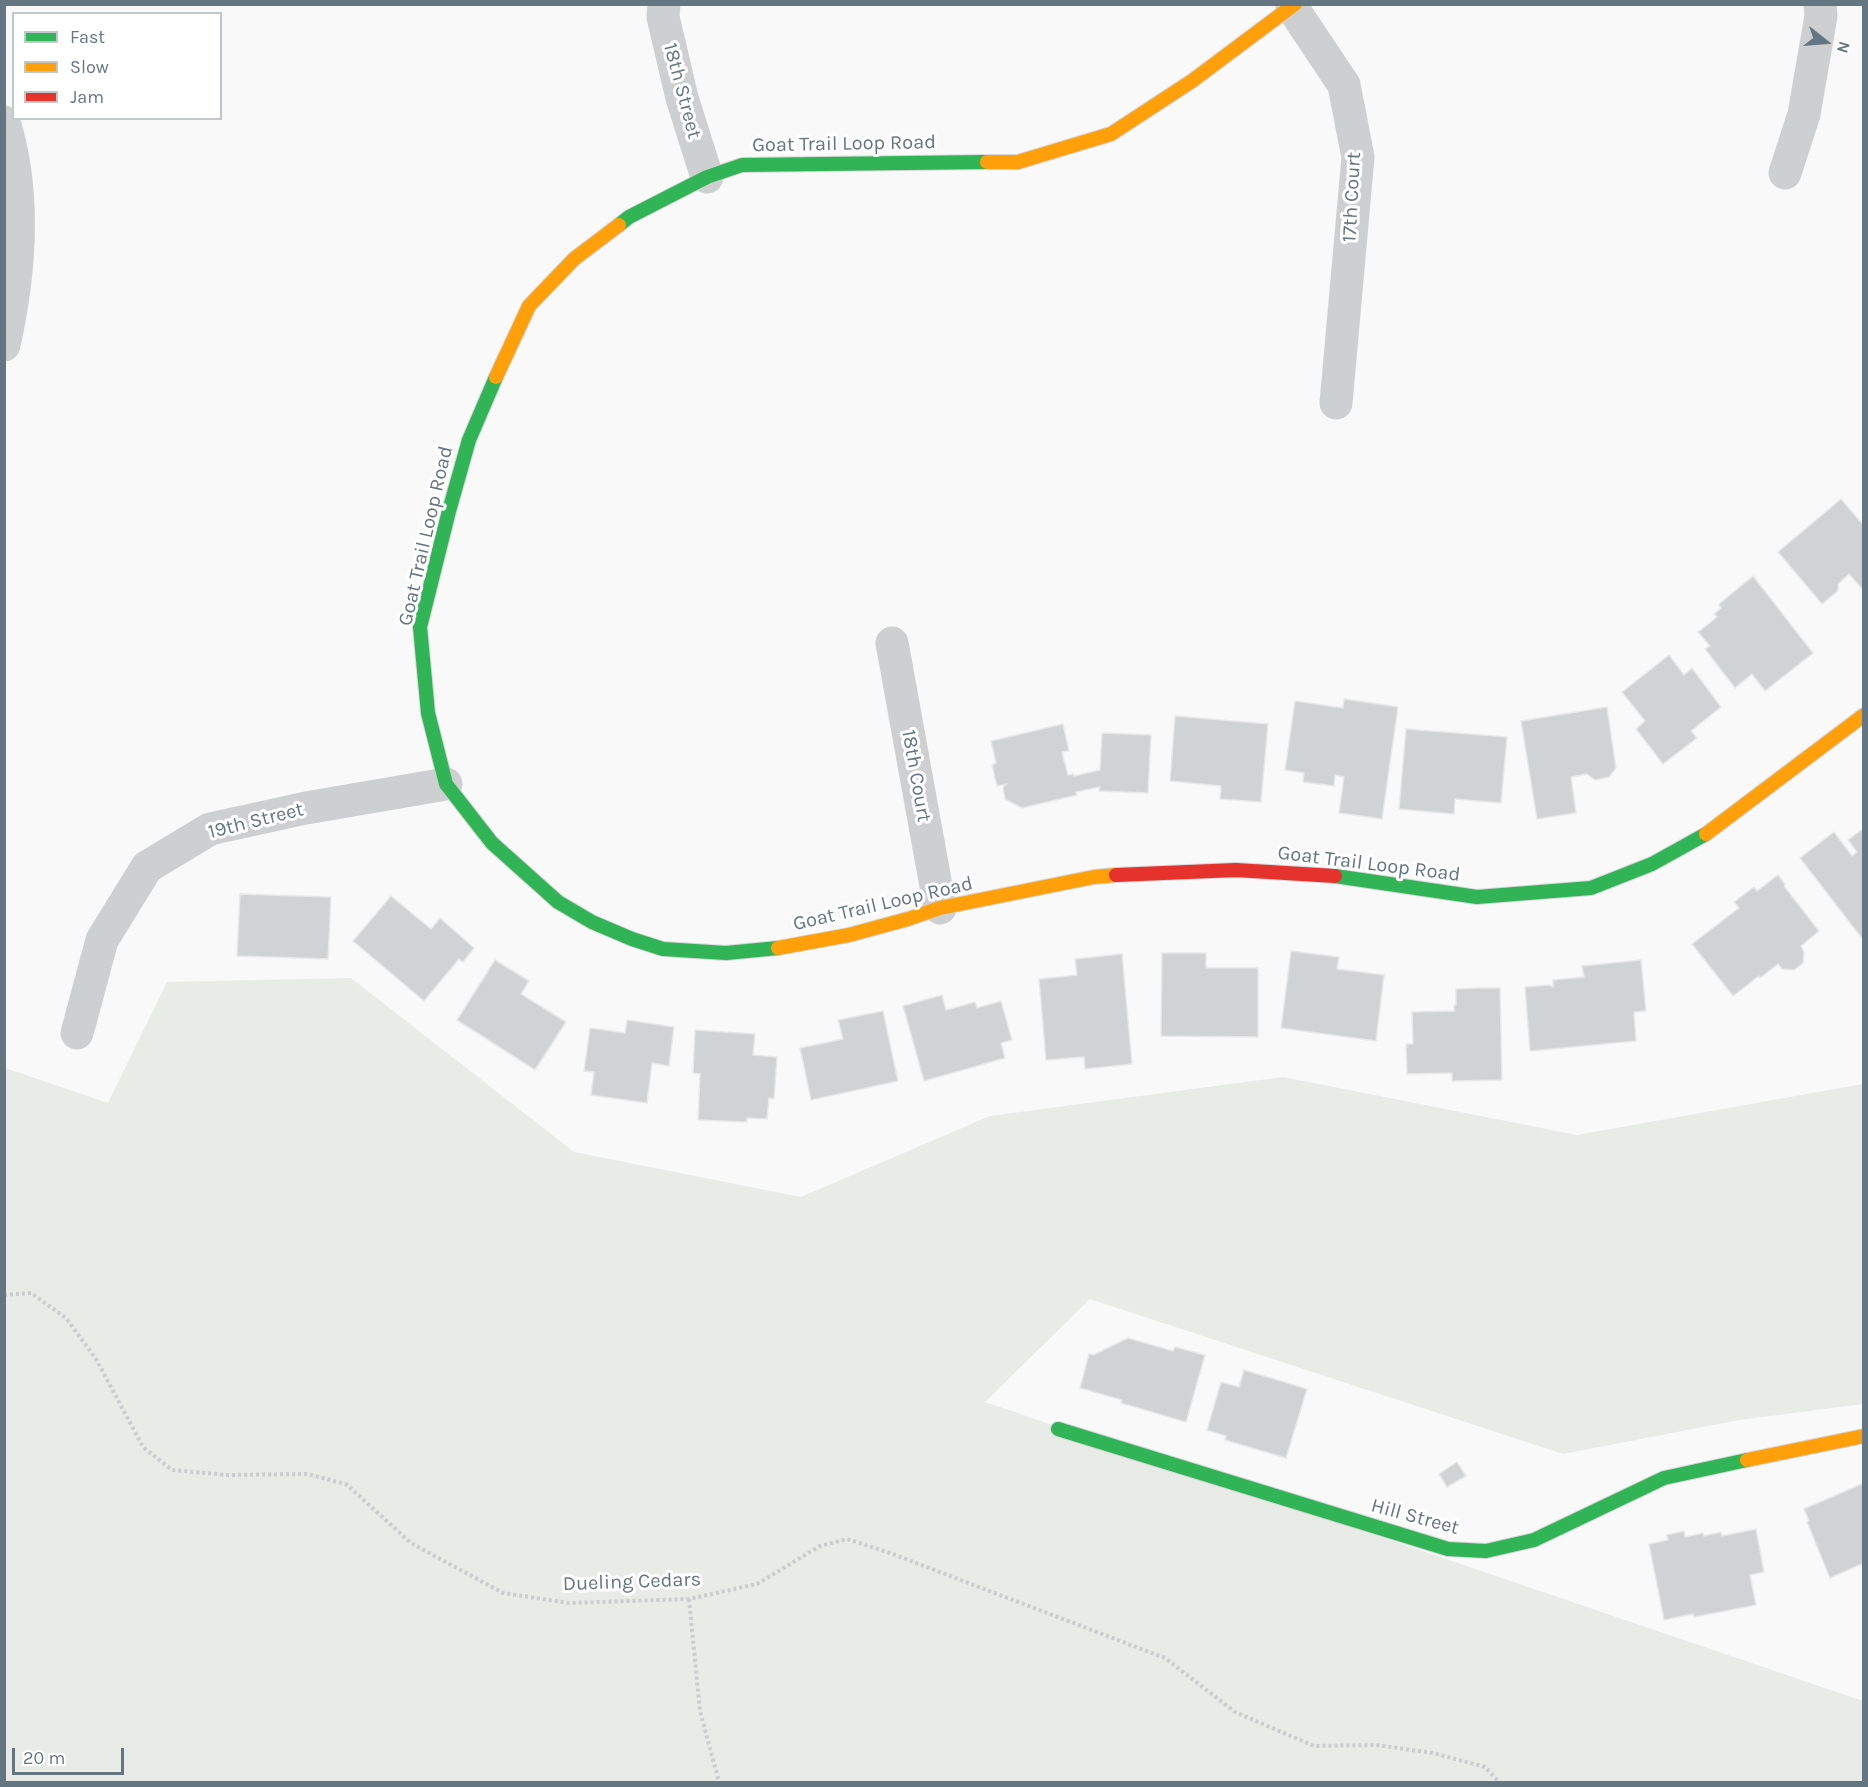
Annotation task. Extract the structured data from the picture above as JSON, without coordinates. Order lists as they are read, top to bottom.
{
  "streets": {
    "street": [
      "18th Street",
      "Goat Trail Loop Road",
      "17th Court",
      "18th Court",
      "19th Street",
      "Hill Street"
    ],
    "path": ["Dueling Cedars"]
  },
  "crossings": [
    ["18th Street", "Goat Trail Loop Road"],
    ["Goat Trail Loop Road", "17th Court"],
    ["Goat Trail Loop Road", "18th Court"],
    ["Goat Trail Loop Road", "19th Street"]
  ],
  "legend": ["Fast", "Slow", "Jam"],
  "scale_bar": "20 m",
  "north": "right"
}
